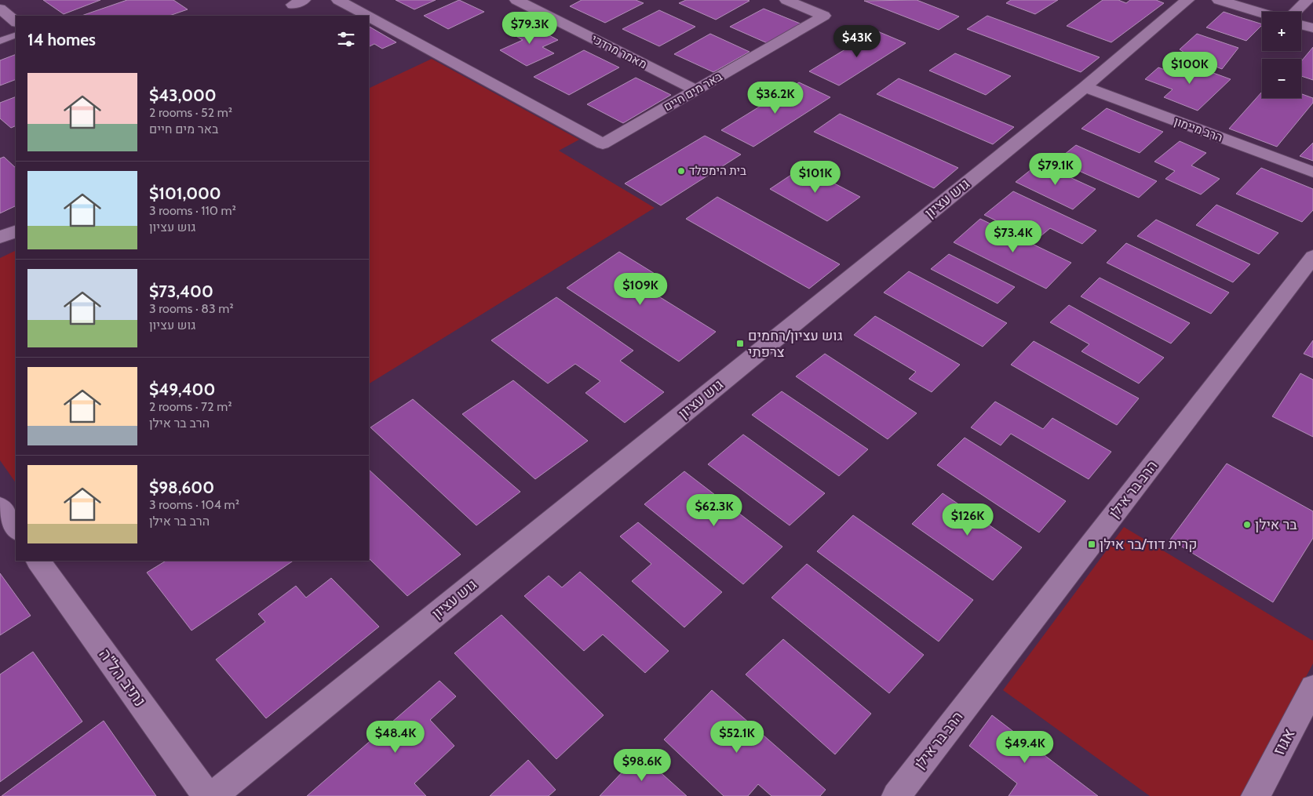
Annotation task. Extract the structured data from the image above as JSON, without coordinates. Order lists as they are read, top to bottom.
{
  "streets": {
    "street": [
      "מאמר מרדכי",
      "באר מים חיים",
      "הרב מיימון",
      "גוש עציון",
      "הרב בר אילן",
      "נתיב הל\"ה",
      "אגוז"
    ]
  },
  "crossings": [
    ["מאמר מרדכי", "באר מים חיים"],
    ["הרב מיימון", "גוש עציון"]
  ],
  "places": {
    "other": ["בית הימפלד", "בר אילן"],
    "transit": ["גוש עציון/רחמים צרפתי", "קרית דוד/בר אילן"]
  },
  "page": {
    "map_buttons": ["+", "−"],
    "price": [
      "$79.3K",
      "$43K",
      "$100K",
      "$36.2K",
      "$79.1K",
      "$101K",
      "$73.4K",
      "$109K",
      "$62.3K",
      "$126K",
      "$48.4K",
      "$52.1K",
      "$49.4K",
      "$98.6K"
    ],
    "heading": "14 homes",
    "list": [
      {
        "name": "$43,000",
        "note": "2 rooms · 52 m² · באר מים חיים"
      },
      {
        "name": "$101,000",
        "note": "3 rooms · 110 m² · גוש עציון"
      },
      {
        "name": "$73,400",
        "note": "3 rooms · 83 m² · גוש עציון"
      },
      {
        "name": "$49,400",
        "note": "2 rooms · 72 m² · הרב בר אילן"
      },
      {
        "name": "$98,600",
        "note": "3 rooms · 104 m² · הרב בר אילן"
      }
    ]
  }
}
